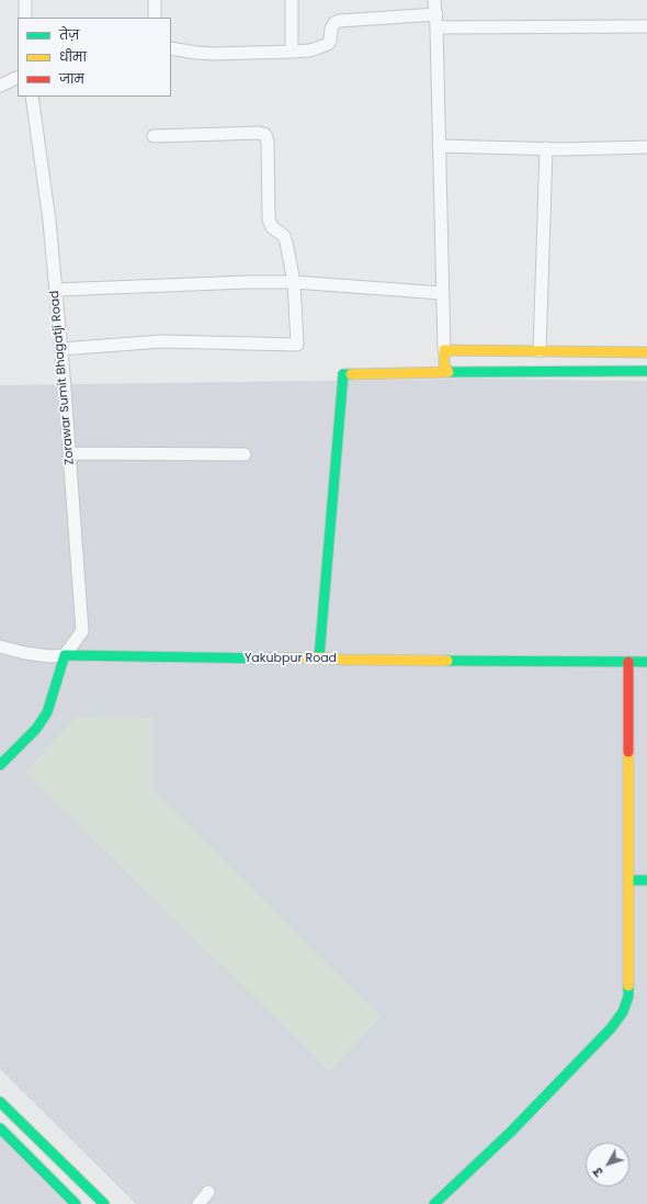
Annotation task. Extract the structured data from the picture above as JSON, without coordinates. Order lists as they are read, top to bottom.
{
  "streets": {
    "street": ["Zorawar Sumit Bhagatji Road", "Yakubpur Road"]
  },
  "crossings": [
    ["Zorawar Sumit Bhagatji Road", "Yakubpur Road"]
  ],
  "legend": ["तेज़", "धीमा", "जाम"],
  "north": "bottom left"
}
